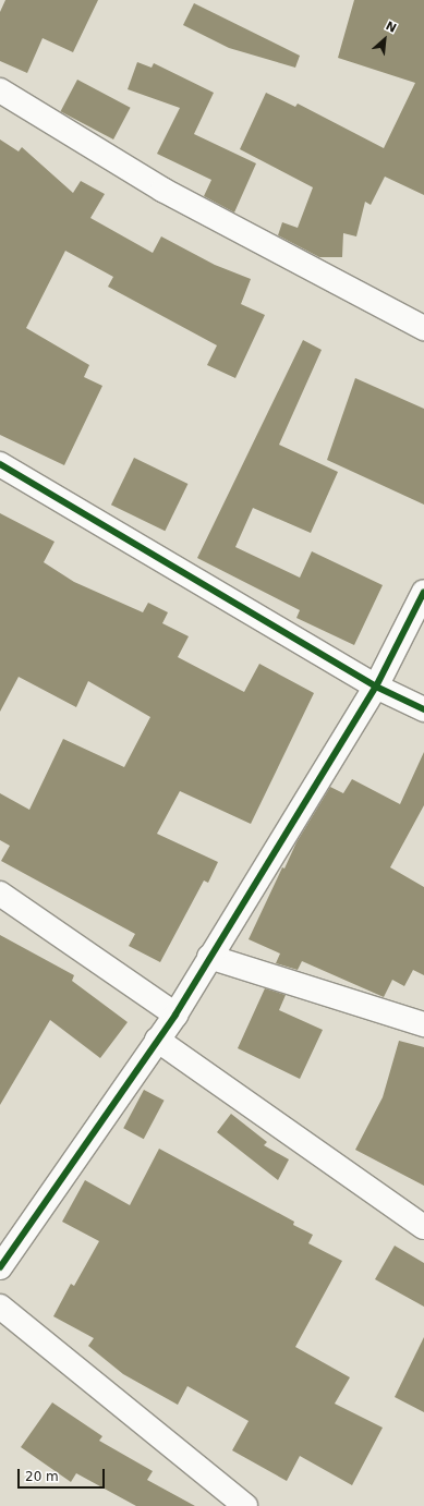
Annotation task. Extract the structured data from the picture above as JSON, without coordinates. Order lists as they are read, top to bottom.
{
  "scale_bar": "20 m",
  "north": "top right"
}
